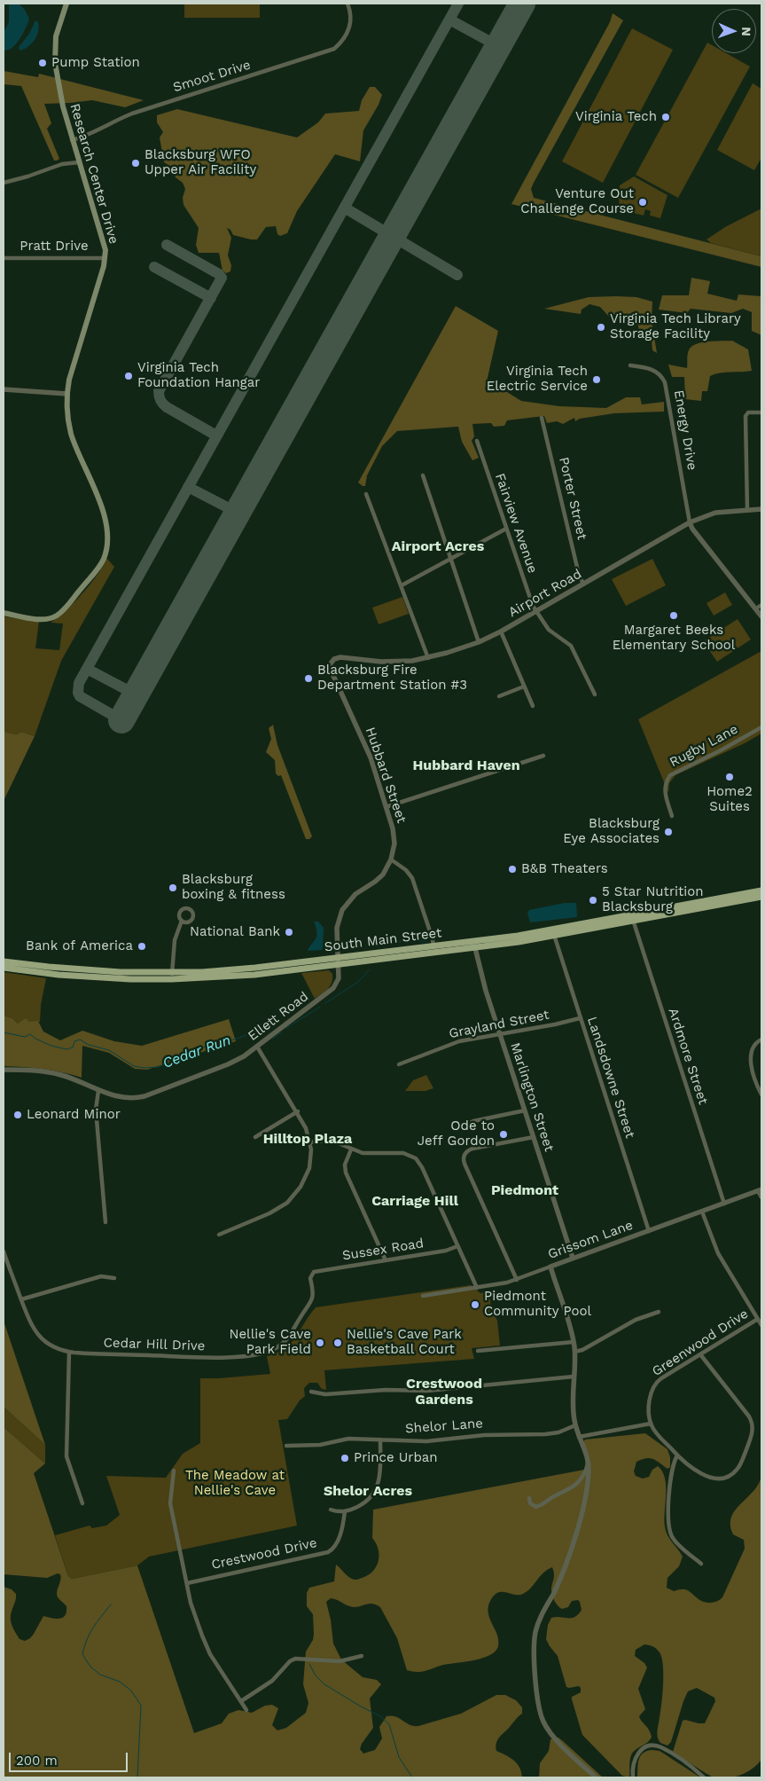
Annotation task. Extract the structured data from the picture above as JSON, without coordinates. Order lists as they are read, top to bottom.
{
  "streets": {
    "main road": ["Research Center Drive", "South Main Street"],
    "street": [
      "Smoot Drive",
      "Pratt Drive",
      "Energy Drive",
      "Porter Street",
      "Fairview Avenue",
      "Airport Road",
      "Rugby Lane",
      "Hubbard Street",
      "Ellett Road",
      "Grayland Street",
      "Ardmore Street",
      "Landsdowne Street",
      "Marlington Street",
      "Grissom Lane",
      "Sussex Road",
      "Greenwood Drive",
      "Cedar Hill Drive",
      "Shelor Lane",
      "Crestwood Drive"
    ]
  },
  "crossings": [
    ["Smoot Drive", "Research Center Drive"],
    ["Research Center Drive", "Pratt Drive"],
    ["Energy Drive", "Airport Road"],
    ["Porter Street", "Airport Road"],
    ["Fairview Avenue", "Airport Road"],
    ["Airport Road", "Hubbard Street"],
    ["Hubbard Street", "South Main Street"],
    ["Hubbard Street", "Ellett Road"],
    ["South Main Street", "Ellett Road"],
    ["South Main Street", "Ardmore Street"],
    ["South Main Street", "Landsdowne Street"],
    ["South Main Street", "Marlington Street"],
    ["Grayland Street", "Landsdowne Street"],
    ["Grayland Street", "Marlington Street"],
    ["Ardmore Street", "Grissom Lane"],
    ["Landsdowne Street", "Grissom Lane"],
    ["Marlington Street", "Grissom Lane"],
    ["Sussex Road", "Cedar Hill Drive"]
  ],
  "districts": [
    "Airport Acres",
    "Hubbard Haven",
    "Hilltop Plaza",
    "Piedmont",
    "Carriage Hill",
    "Crestwood Gardens",
    "Shelor Acres"
  ],
  "water": ["Cedar Run"],
  "parks": ["The Meadow at Nellie's Cave"],
  "places": [
    "Pump Station",
    "Virginia Tech",
    "Blacksburg WFO Upper Air Facility",
    "Venture Out Challenge Course",
    "Virginia Tech Library Storage Facility",
    "Virginia Tech Foundation Hangar",
    "Virginia Tech Electric Service",
    "Margaret Beeks Elementary School",
    "Blacksburg Fire Department Station #3",
    "Home2 Suites",
    "Blacksburg Eye Associates",
    "B&B Theaters",
    "Blacksburg boxing & fitness",
    "5 Star Nutrition Blacksburg",
    "National Bank",
    "Bank of America",
    "Leonard Minor",
    "Ode to Jeff Gordon",
    "Piedmont Community Pool",
    "Nellie's Cave Park Field",
    "Nellie's Cave Park Basketball Court",
    "Prince Urban"
  ],
  "scale_bar": "200 m",
  "north": "right"
}
